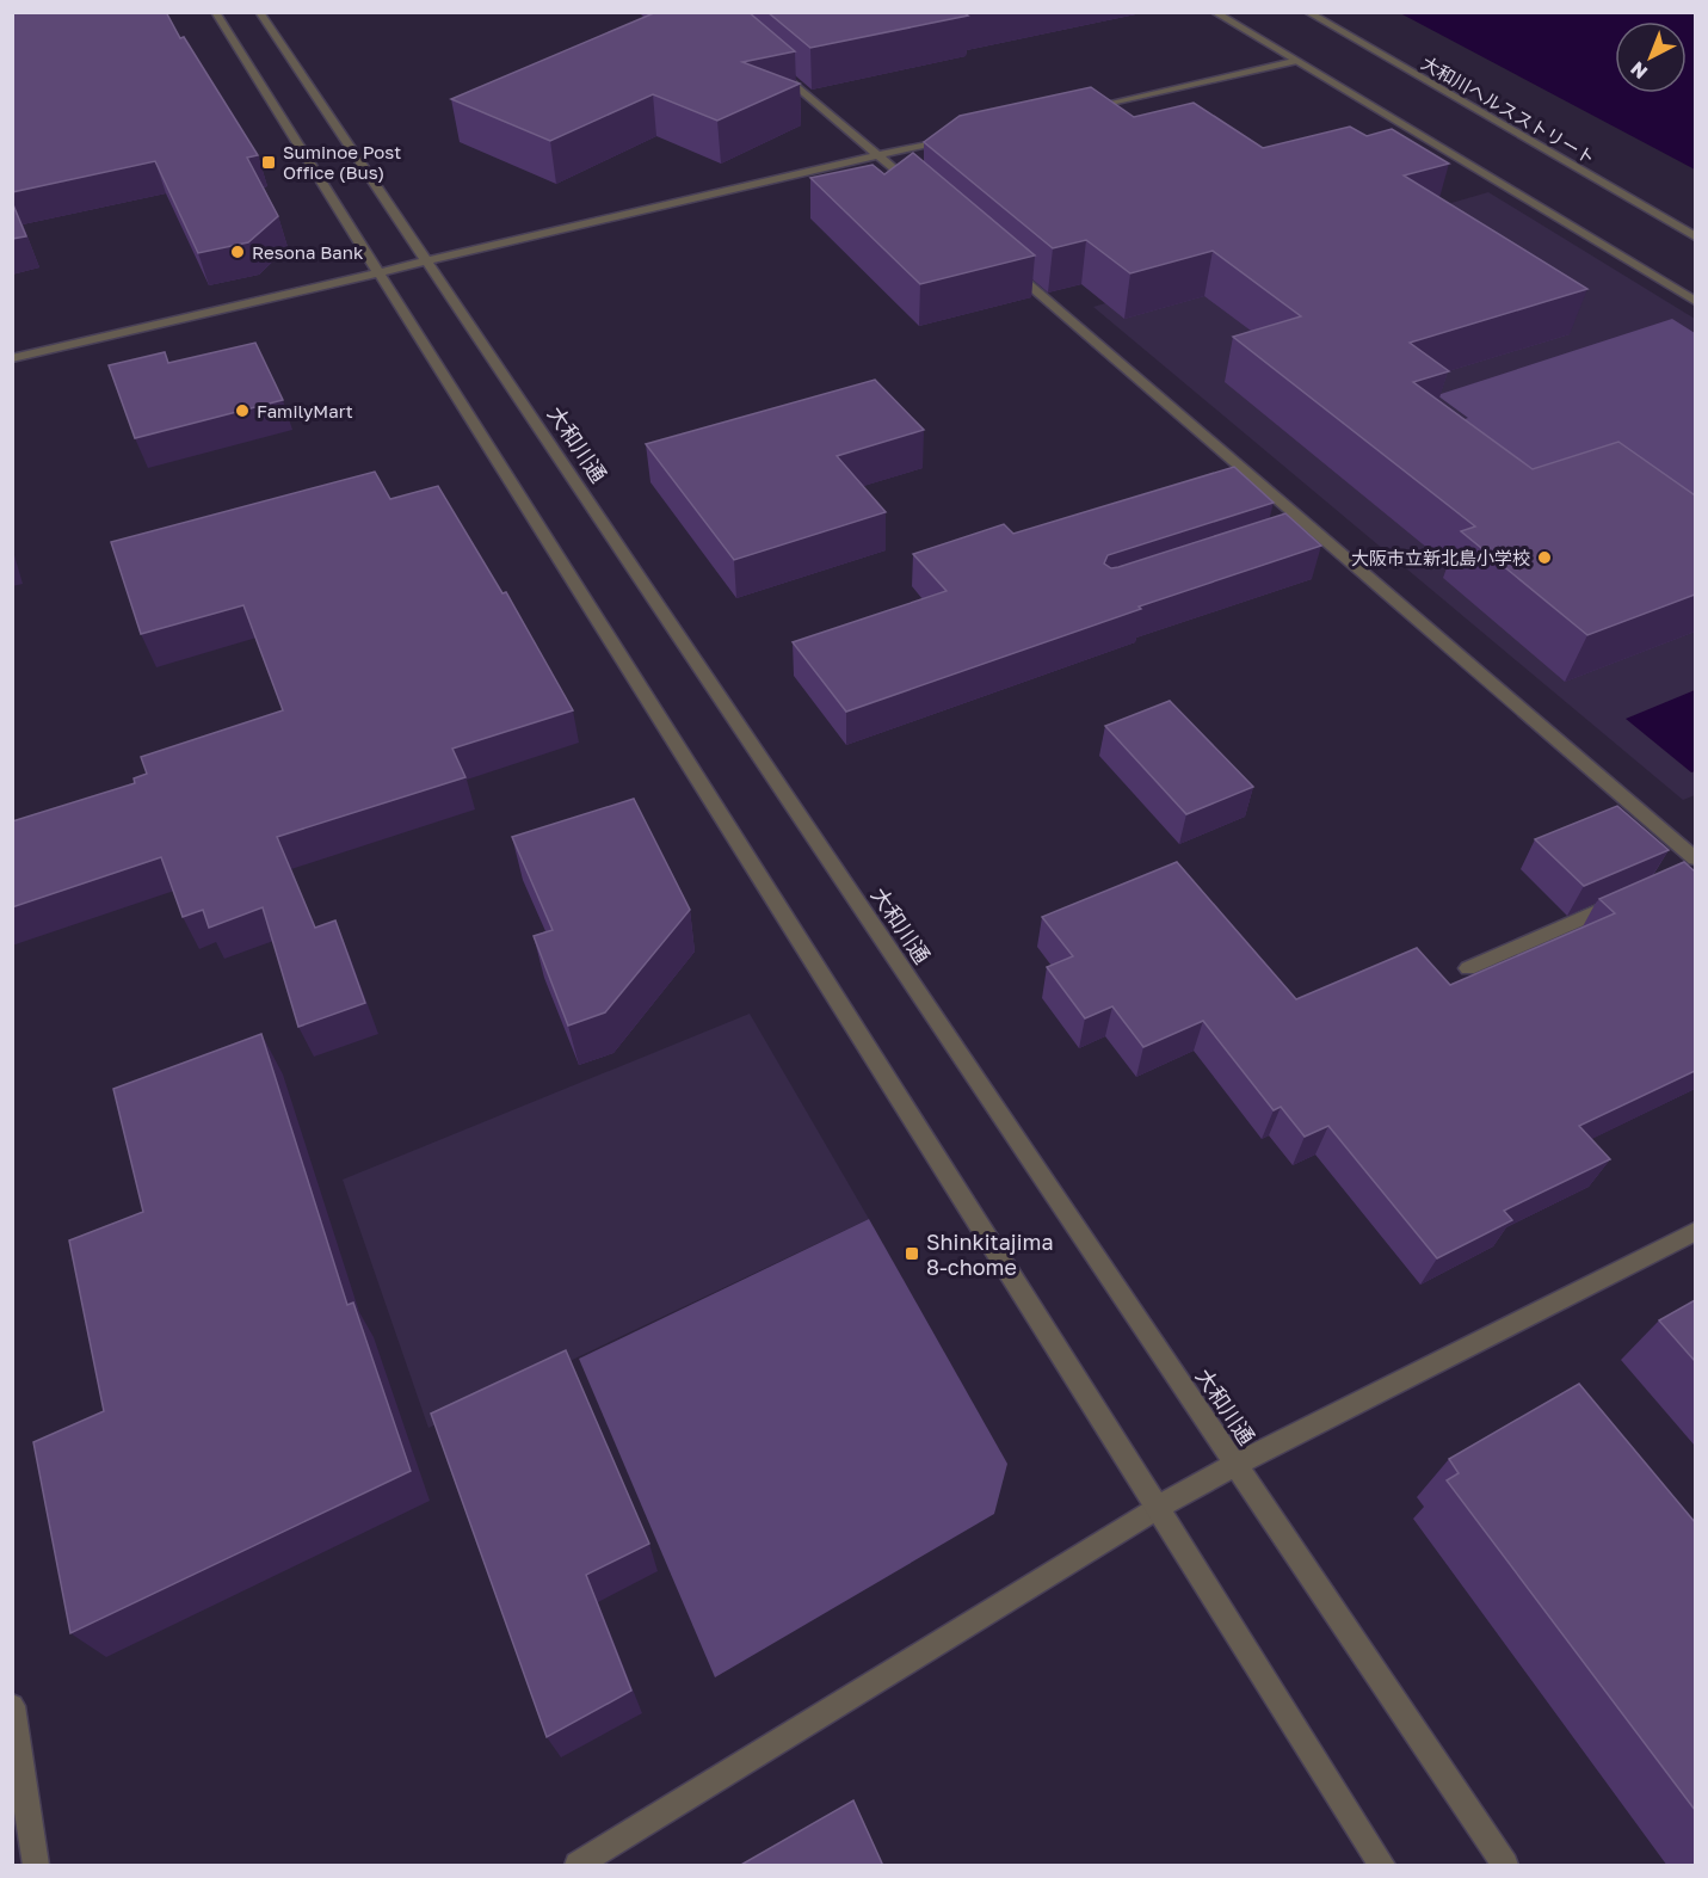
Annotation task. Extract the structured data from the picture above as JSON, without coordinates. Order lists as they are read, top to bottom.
{
  "streets": {
    "street": ["大和川ヘルスストリート", "大和川通"]
  },
  "places": {
    "transit": ["Suminoe Post Office (Bus)", "Shinkitajima 8-chome"],
    "other": ["Resona Bank", "FamilyMart", "大阪市立新北島小学校"]
  },
  "north": "bottom left"
}
